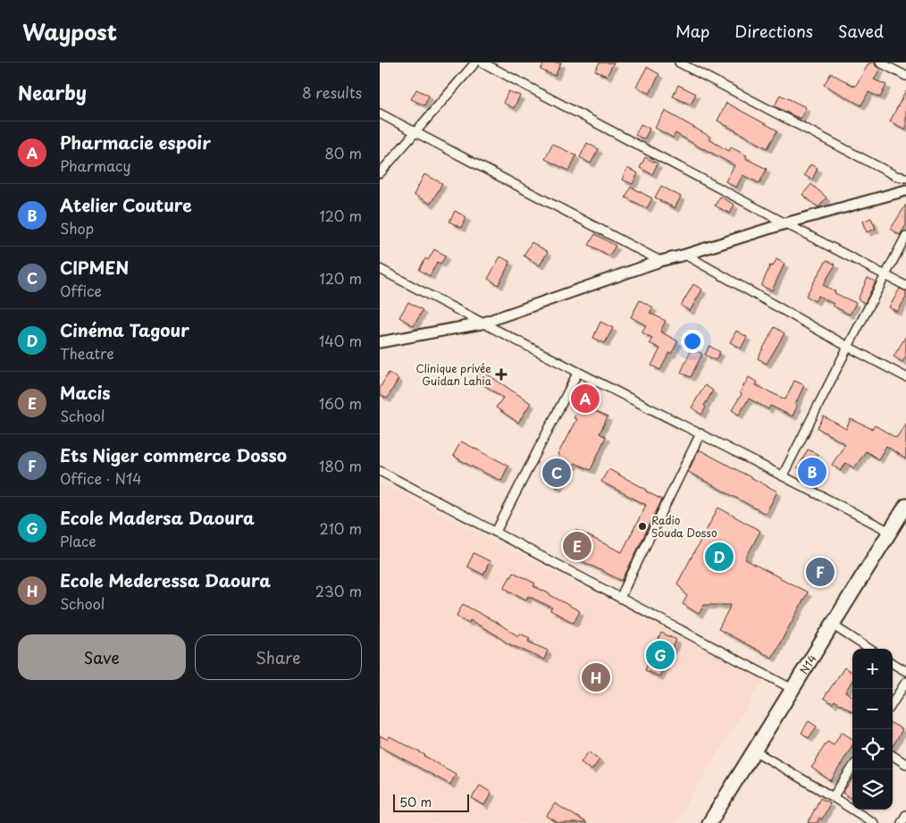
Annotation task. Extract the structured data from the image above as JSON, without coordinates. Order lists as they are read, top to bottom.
{
  "streets": {
    "main road": ["N14"]
  },
  "places": {
    "health": ["Clinique privée Guidan Lahia"],
    "other": ["Radio Souda Dosso"]
  },
  "scale_bar": "50 m",
  "page": {
    "header": "Waypost",
    "nav": ["Map", "Directions", "Saved"],
    "heading": ["Nearby", "8 results"],
    "list": [
      {
        "mark": "A",
        "name": "Pharmacie espoir",
        "note": "Pharmacy",
        "value": "80 m"
      },
      {
        "mark": "B",
        "name": "Atelier Couture",
        "note": "Shop",
        "value": "120 m"
      },
      {
        "mark": "C",
        "name": "CIPMEN",
        "note": "Office",
        "value": "120 m"
      },
      {
        "mark": "D",
        "name": "Cinéma Tagour",
        "note": "Theatre",
        "value": "140 m"
      },
      {
        "mark": "E",
        "name": "Macis",
        "note": "School",
        "value": "160 m"
      },
      {
        "mark": "F",
        "name": "Ets Niger commerce Dosso",
        "note": "Office · N14",
        "value": "180 m"
      },
      {
        "mark": "G",
        "name": "Ecole Madersa Daoura",
        "note": "Place",
        "value": "210 m"
      },
      {
        "mark": "H",
        "name": "Ecole Mederessa Daoura",
        "note": "School",
        "value": "230 m"
      }
    ],
    "pins": [
      "A",
      "B",
      "C",
      "E",
      "D",
      "F",
      "G",
      "H"
    ],
    "buttons": ["Save", "Share"],
    "map_buttons": ["+", "−"],
    "scale": "50 m"
  }
}
